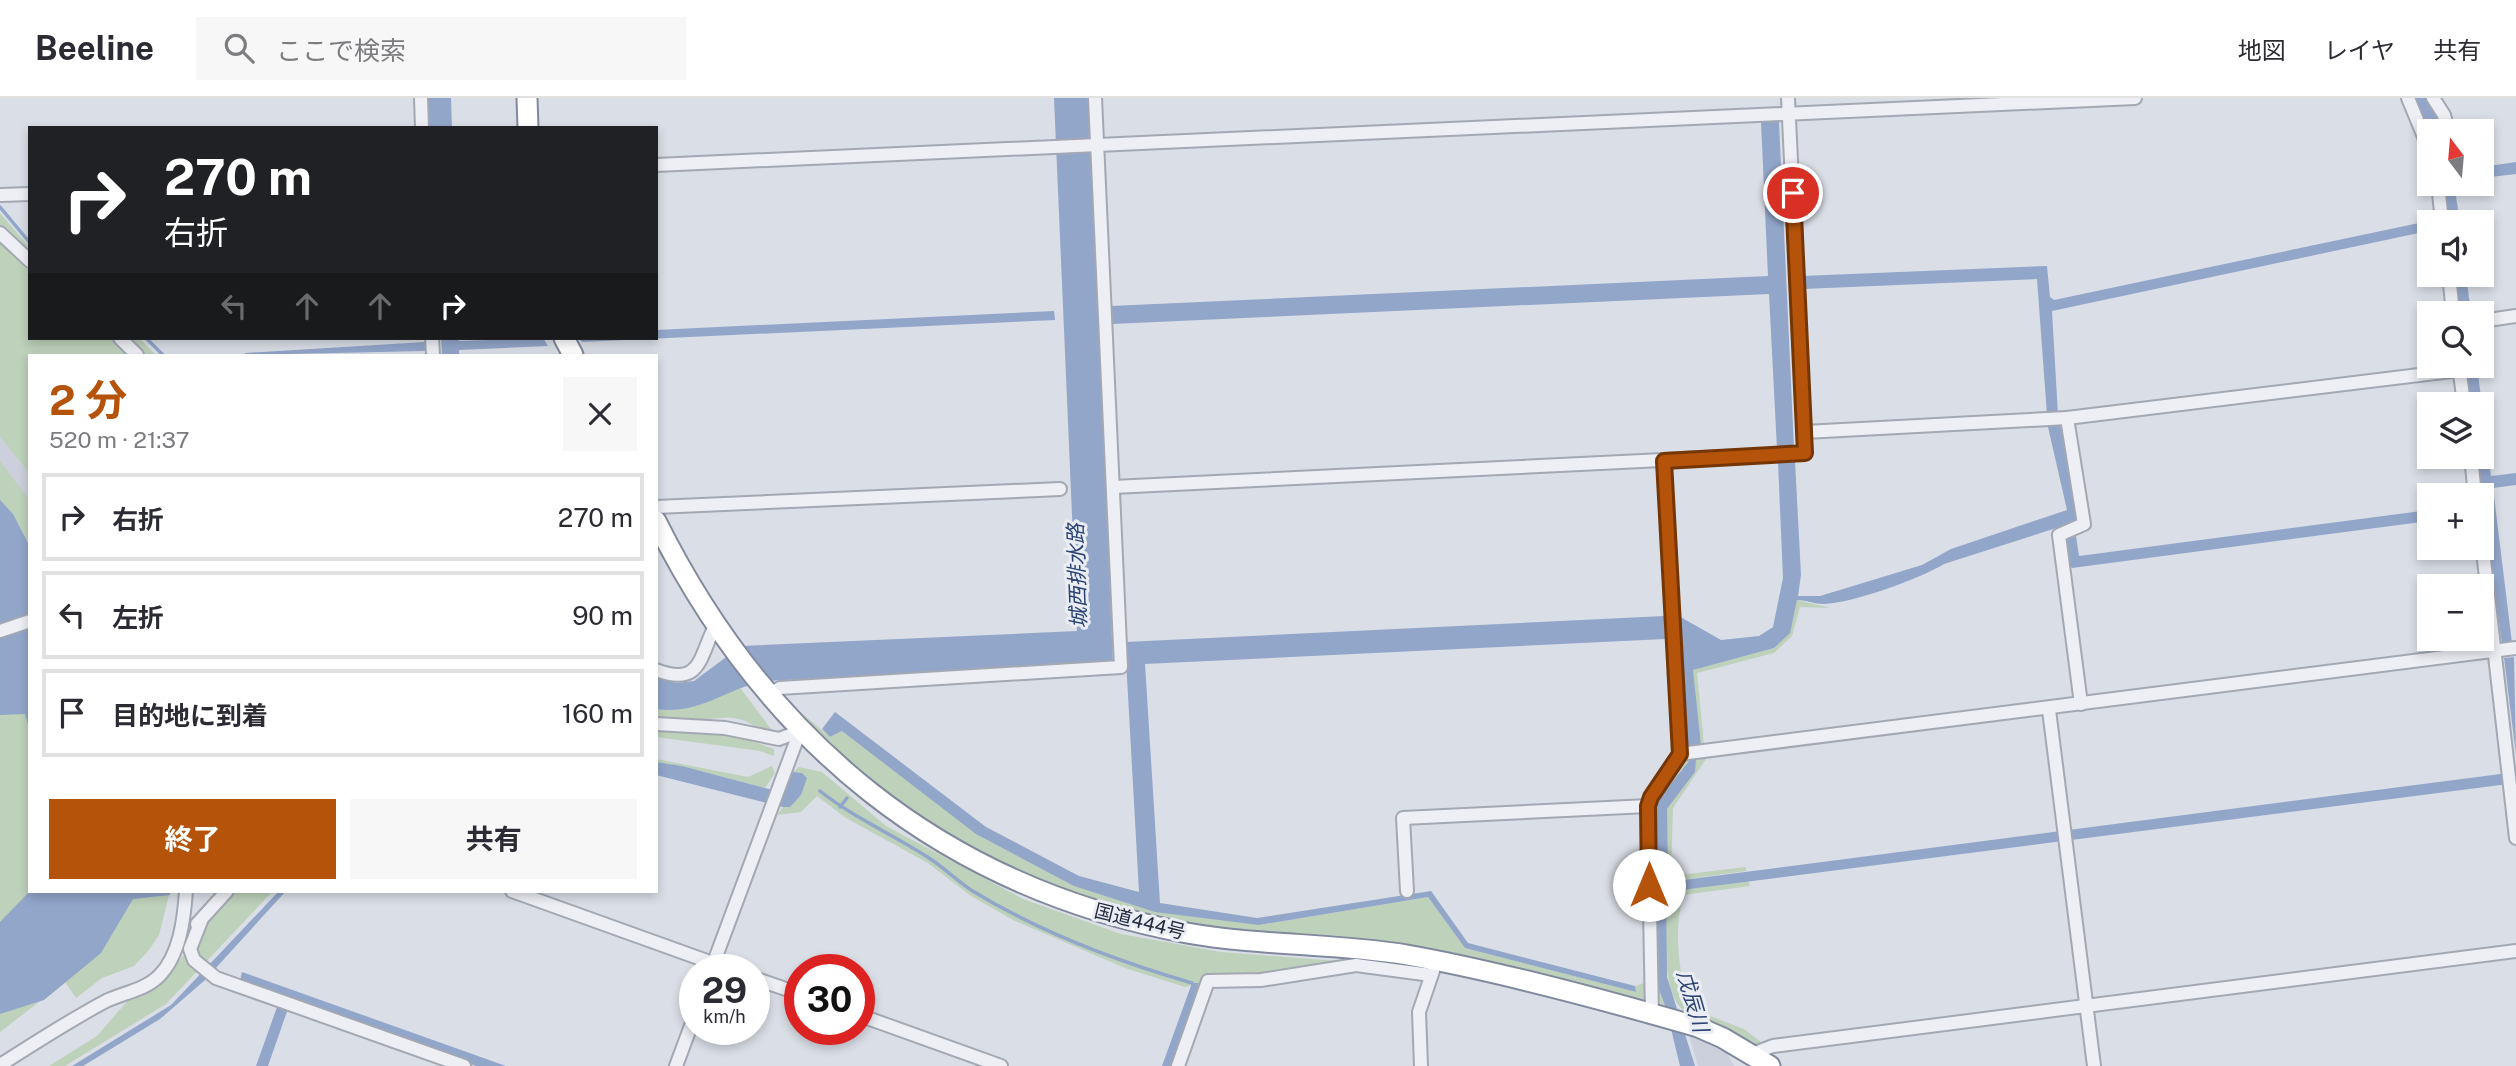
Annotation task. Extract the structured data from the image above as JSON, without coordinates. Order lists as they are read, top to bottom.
{
  "streets": {
    "highway": ["国道444号"]
  },
  "water": ["城西排水路", "戊辰川"],
  "north": "top",
  "page": {
    "header": "Beeline",
    "search": "ここで検索",
    "nav": ["地図", "レイヤ", "共有"],
    "map_buttons": ["+", "−"],
    "turn": ["270 m", "右折"],
    "heading": ["2 分", "520 m · 21:37"],
    "list": [
      {
        "name": "右折",
        "value": "270 m"
      },
      {
        "name": "左折",
        "value": "90 m"
      },
      {
        "name": "目的地に到着",
        "value": "160 m"
      }
    ],
    "buttons": ["終了", "共有"],
    "speed": "29 km/h",
    "limit": "30"
  }
}
